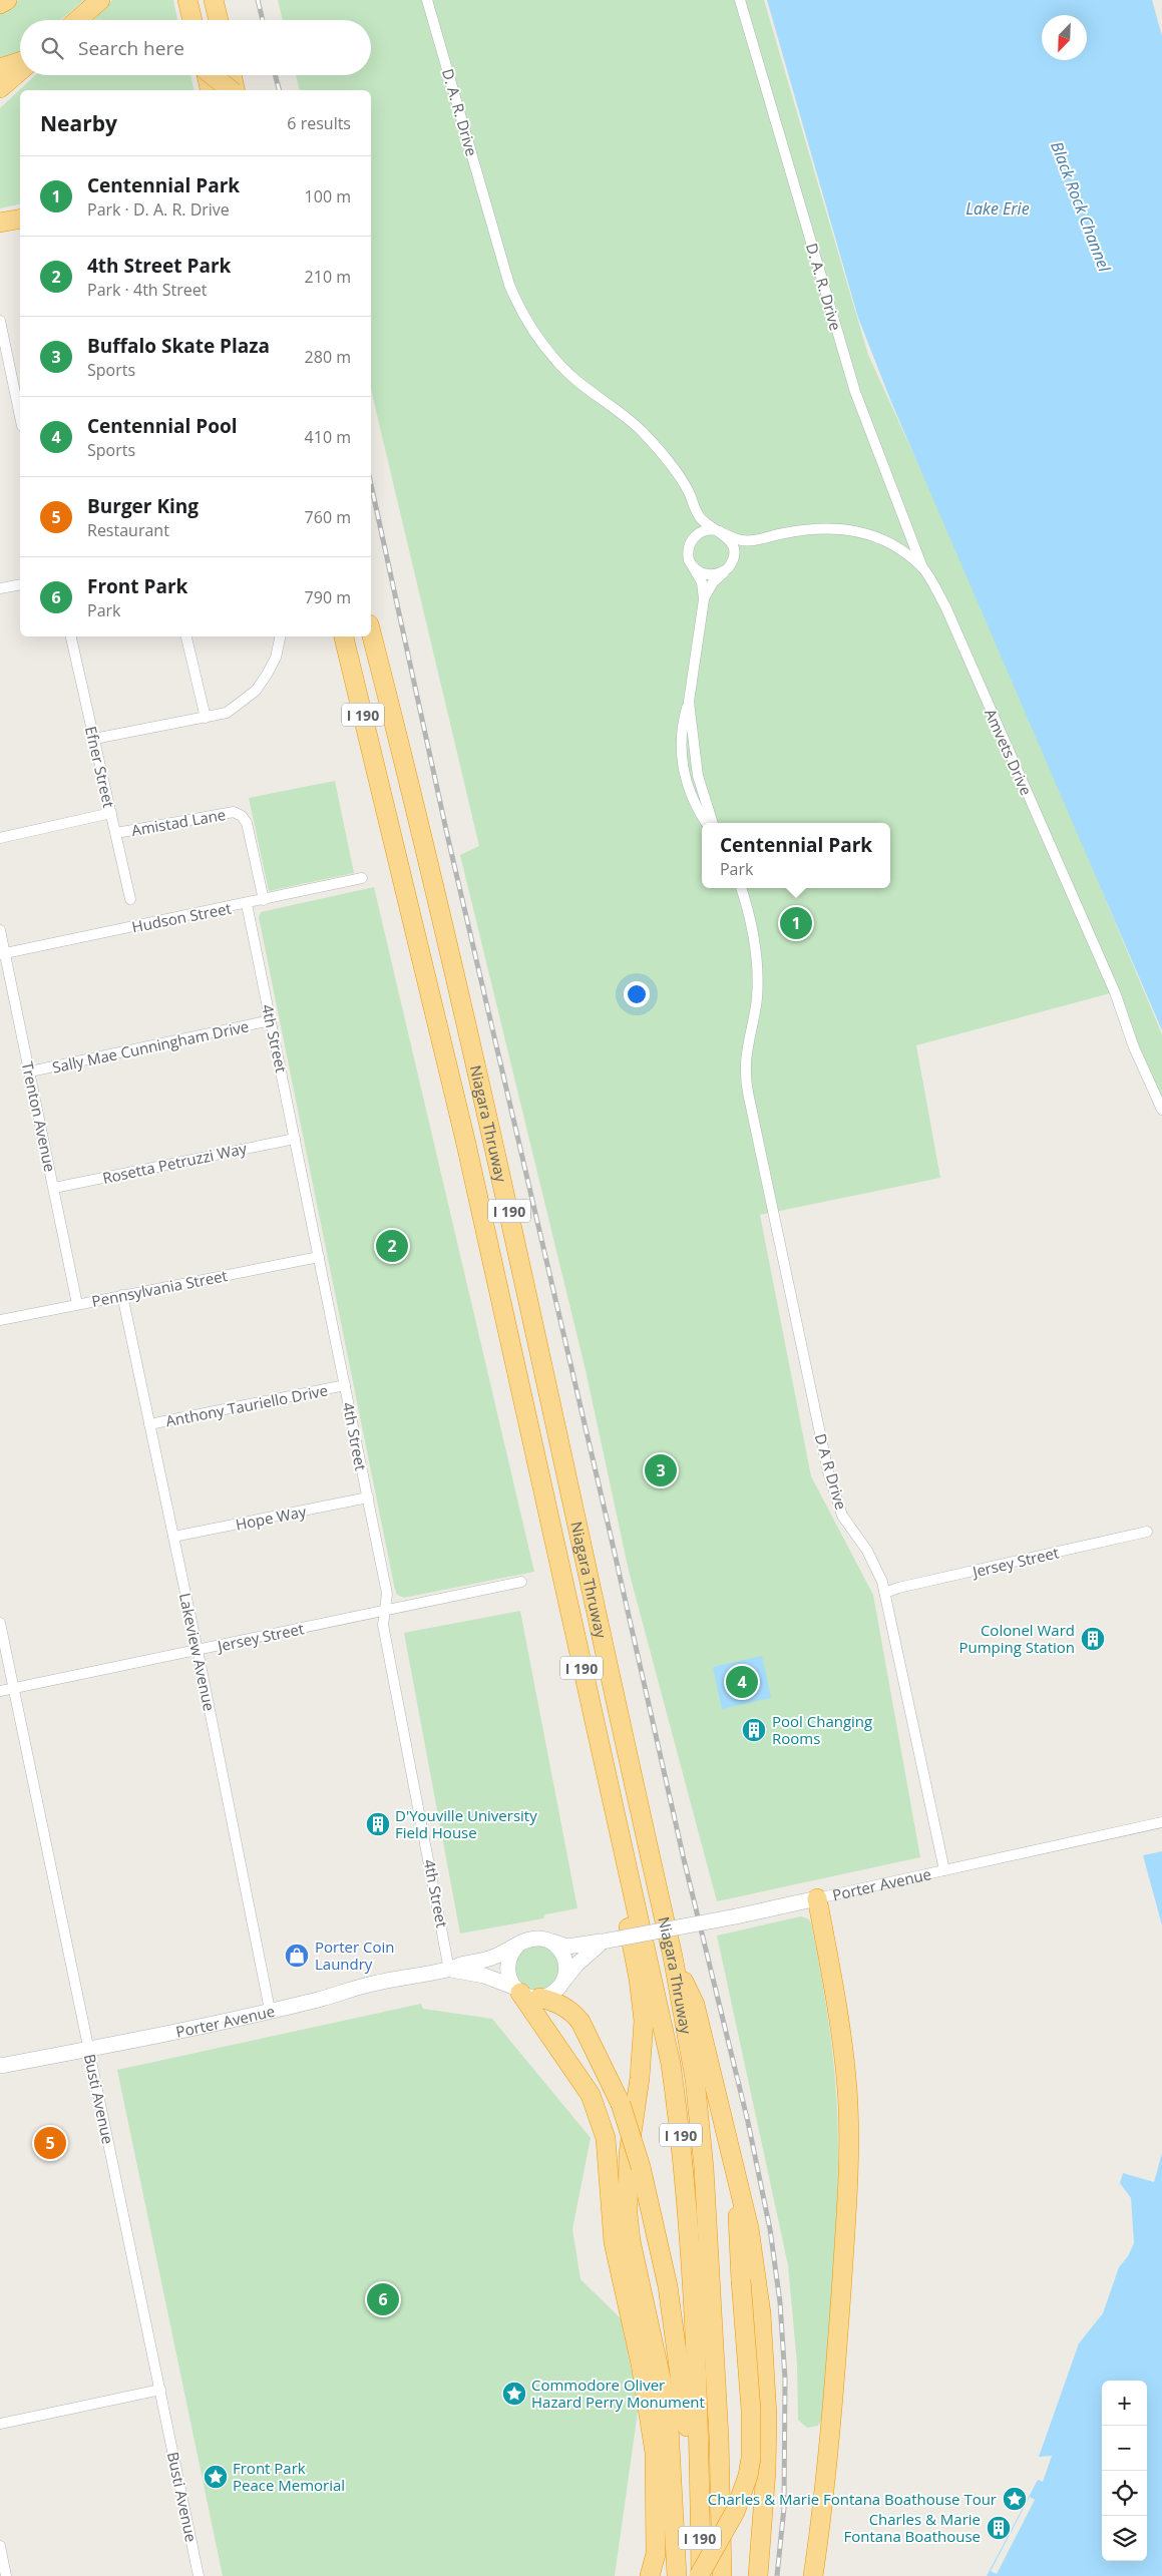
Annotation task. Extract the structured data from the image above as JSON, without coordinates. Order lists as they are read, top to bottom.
{
  "streets": {
    "highway": ["I 190", "Niagara Thruway"],
    "street": [
      "D. A. R. Drive",
      "Amvets Drive",
      "Efner Street",
      "Amistad Lane",
      "Hudson Street",
      "4th Street",
      "Sally Mae Cunningham Drive",
      "Trenton Avenue",
      "Rosetta Petruzzi Way",
      "Pennsylvania Street",
      "Anthony Tauriello Drive",
      "D A R Drive",
      "Hope Way",
      "Jersey Street",
      "Lakeview Avenue",
      "Porter Avenue",
      "Busti Avenue"
    ]
  },
  "crossings": [
    ["D. A. R. Drive", "Amvets Drive"],
    ["Efner Street", "Amistad Lane"],
    ["Amistad Lane", "Hudson Street"],
    ["Hudson Street", "4th Street"],
    ["Hudson Street", "Trenton Avenue"],
    ["4th Street", "Sally Mae Cunningham Drive"],
    ["4th Street", "Rosetta Petruzzi Way"],
    ["4th Street", "Pennsylvania Street"],
    ["4th Street", "Anthony Tauriello Drive"],
    ["4th Street", "Hope Way"],
    ["4th Street", "Jersey Street"],
    ["4th Street", "Porter Avenue"],
    ["Sally Mae Cunningham Drive", "Trenton Avenue"],
    ["Trenton Avenue", "Rosetta Petruzzi Way"],
    ["Trenton Avenue", "Pennsylvania Street"],
    ["Pennsylvania Street", "Lakeview Avenue"],
    ["Anthony Tauriello Drive", "Lakeview Avenue"],
    ["D A R Drive", "Jersey Street"],
    ["D A R Drive", "Porter Avenue"],
    ["Hope Way", "Lakeview Avenue"],
    ["Jersey Street", "Lakeview Avenue"],
    ["Jersey Street", "Busti Avenue"],
    ["Lakeview Avenue", "Porter Avenue"],
    ["Porter Avenue", "Busti Avenue"]
  ],
  "water": ["Black Rock Channel", "Lake Erie"],
  "places": {
    "building": [
      "Colonel Ward Pumping Station",
      "Pool Changing Rooms",
      "D'Youville University Field House",
      "Charles & Marie Fontana Boathouse"
    ],
    "shop": ["Porter Coin Laundry"],
    "place": ["Commodore Oliver Hazard Perry Monument", "Front Park Peace Memorial", "Charles & Marie Fontana Boathouse Tour"]
  },
  "north": "bottom left",
  "page": {
    "search": "Search here",
    "heading": ["Nearby", "6 results"],
    "list": [
      {
        "mark": "1",
        "name": "Centennial Park",
        "note": "Park · D. A. R. Drive",
        "value": "100 m"
      },
      {
        "mark": "2",
        "name": "4th Street Park",
        "note": "Park · 4th Street",
        "value": "210 m"
      },
      {
        "mark": "3",
        "name": "Buffalo Skate Plaza",
        "note": "Sports",
        "value": "280 m"
      },
      {
        "mark": "4",
        "name": "Centennial Pool",
        "note": "Sports",
        "value": "410 m"
      },
      {
        "mark": "5",
        "name": "Burger King",
        "note": "Restaurant",
        "value": "760 m"
      },
      {
        "mark": "6",
        "name": "Front Park",
        "note": "Park",
        "value": "790 m"
      }
    ],
    "popup": ["Centennial Park", "Park"],
    "pins": [
      "1",
      "2",
      "3",
      "4",
      "5",
      "6"
    ],
    "map_buttons": ["+", "−"]
  }
}
